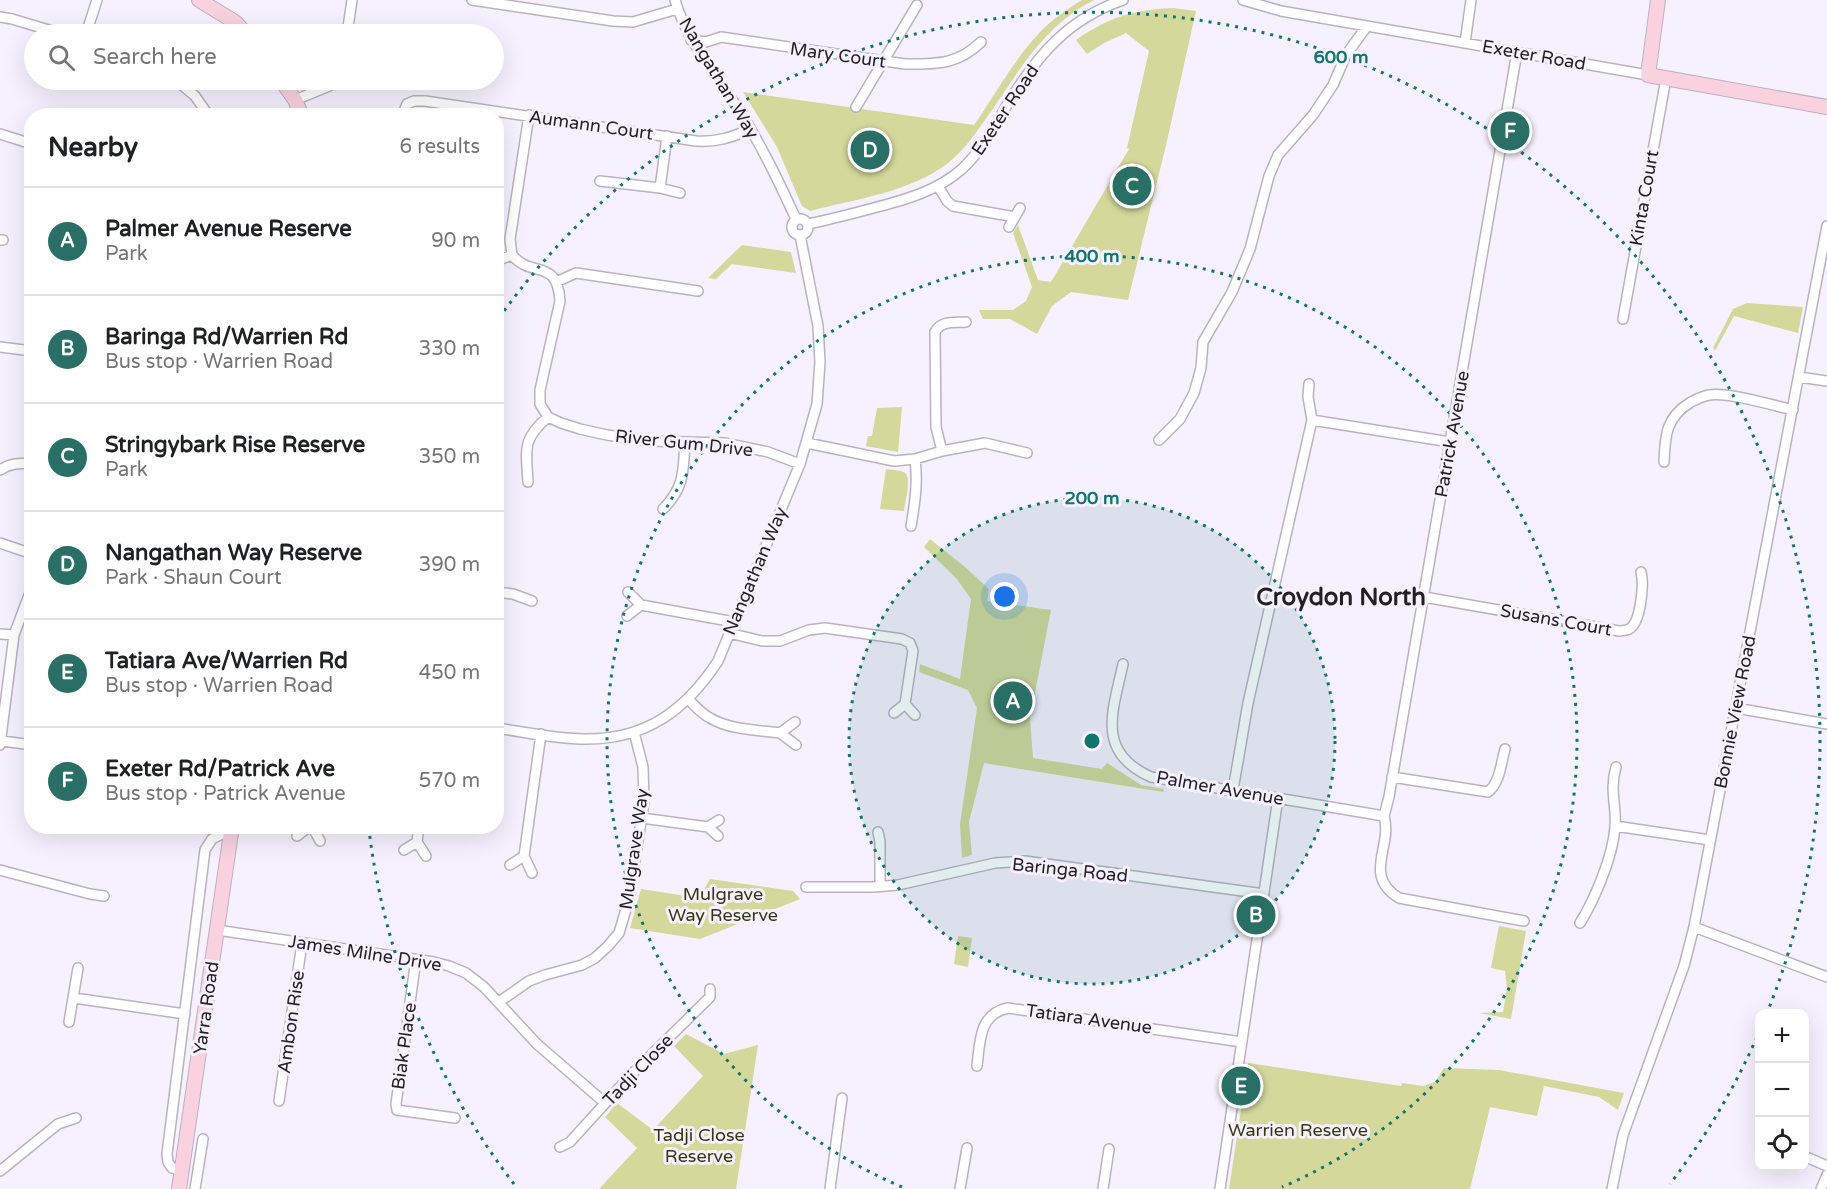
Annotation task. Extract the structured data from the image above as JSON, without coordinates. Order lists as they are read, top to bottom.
{
  "streets": {
    "main road": ["Exeter Road", "Yarra Road"],
    "street": [
      "Mary Court",
      "Nangathan Way",
      "Aumann Court",
      "Kinta Court",
      "Patrick Avenue",
      "River Gum Drive",
      "Susans Court",
      "Bonnie View Road",
      "Palmer Avenue",
      "Mulgrave Way",
      "Baringa Road",
      "James Milne Drive",
      "Tatiara Avenue",
      "Ambon Rise",
      "Biak Place",
      "Tadji Close"
    ]
  },
  "crossings": [
    ["Mary Court", "Nangathan Way"],
    ["Exeter Road", "Nangathan Way"],
    ["Exeter Road", "Kinta Court"],
    ["Exeter Road", "Patrick Avenue"],
    ["Nangathan Way", "Aumann Court"],
    ["Nangathan Way", "River Gum Drive"],
    ["Nangathan Way", "Mulgrave Way"],
    ["Patrick Avenue", "Susans Court"],
    ["Patrick Avenue", "Palmer Avenue"],
    ["Mulgrave Way", "James Milne Drive"],
    ["James Milne Drive", "Yarra Road"],
    ["James Milne Drive", "Ambon Rise"],
    ["James Milne Drive", "Biak Place"],
    ["James Milne Drive", "Tadji Close"]
  ],
  "districts": ["Croydon North"],
  "parks": ["Mulgrave Way Reserve", "Warrien Reserve", "Tadji Close Reserve"],
  "page": {
    "search": "Search here",
    "heading": ["Nearby", "6 results"],
    "pins": [
      "F",
      "D",
      "C",
      "A",
      "B",
      "E"
    ],
    "list": [
      {
        "mark": "A",
        "name": "Palmer Avenue Reserve",
        "note": "Park",
        "value": "90 m"
      },
      {
        "mark": "B",
        "name": "Baringa Rd/Warrien Rd",
        "note": "Bus stop · Warrien Road",
        "value": "330 m"
      },
      {
        "mark": "C",
        "name": "Stringybark Rise Reserve",
        "note": "Park",
        "value": "350 m"
      },
      {
        "mark": "D",
        "name": "Nangathan Way Reserve",
        "note": "Park · Shaun Court",
        "value": "390 m"
      },
      {
        "mark": "E",
        "name": "Tatiara Ave/Warrien Rd",
        "note": "Bus stop · Warrien Road",
        "value": "450 m"
      },
      {
        "mark": "F",
        "name": "Exeter Rd/Patrick Ave",
        "note": "Bus stop · Patrick Avenue",
        "value": "570 m"
      }
    ],
    "map_buttons": ["+", "−"]
  },
  "rings": ["600 m", "400 m", "200 m"]
}
